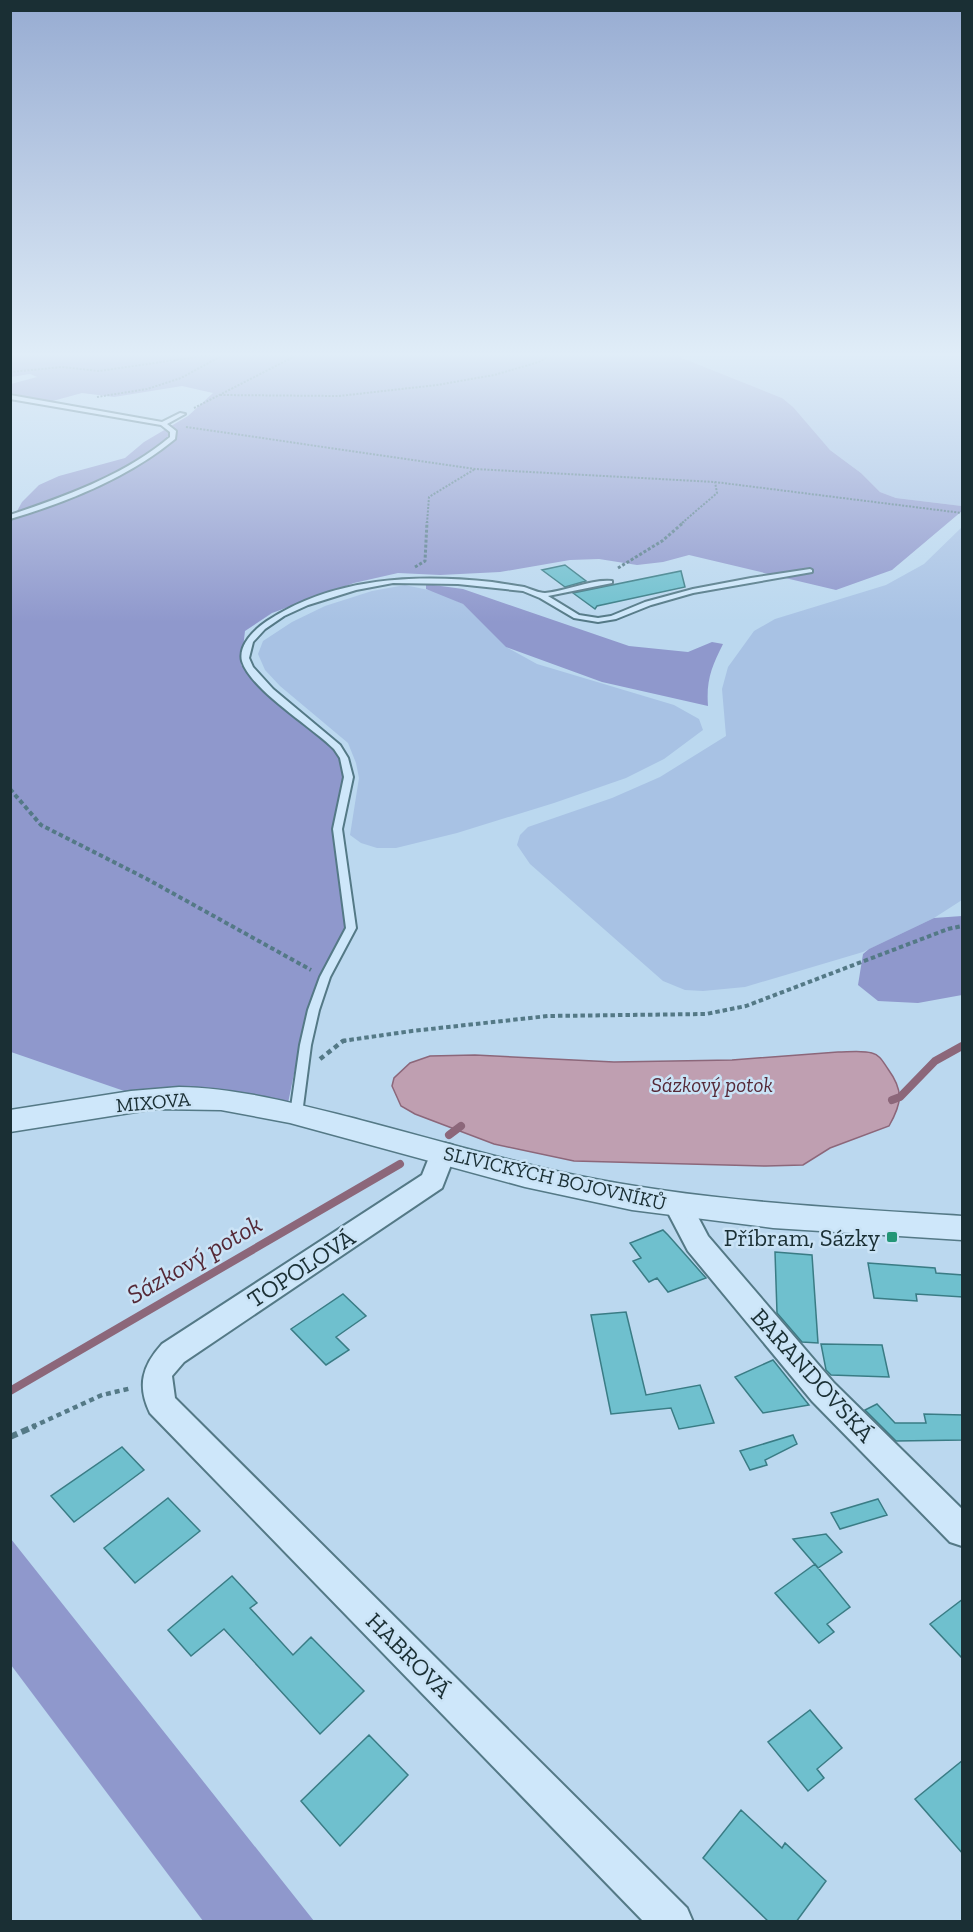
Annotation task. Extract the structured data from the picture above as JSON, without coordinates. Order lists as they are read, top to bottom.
{
  "streets": {
    "street": [
      "MIXOVA",
      "SLIVICKÝCH BOJOVNÍKŮ",
      "TOPOLOVÁ",
      "BARANDOVSKÁ",
      "HABROVÁ"
    ]
  },
  "crossings": [
    ["MIXOVA", "SLIVICKÝCH BOJOVNÍKŮ"],
    ["SLIVICKÝCH BOJOVNÍKŮ", "TOPOLOVÁ"],
    ["SLIVICKÝCH BOJOVNÍKŮ", "BARANDOVSKÁ"],
    ["TOPOLOVÁ", "HABROVÁ"]
  ],
  "water": ["Sázkový potok"],
  "places": {
    "transit": ["Příbram, Sázky"]
  }
}
